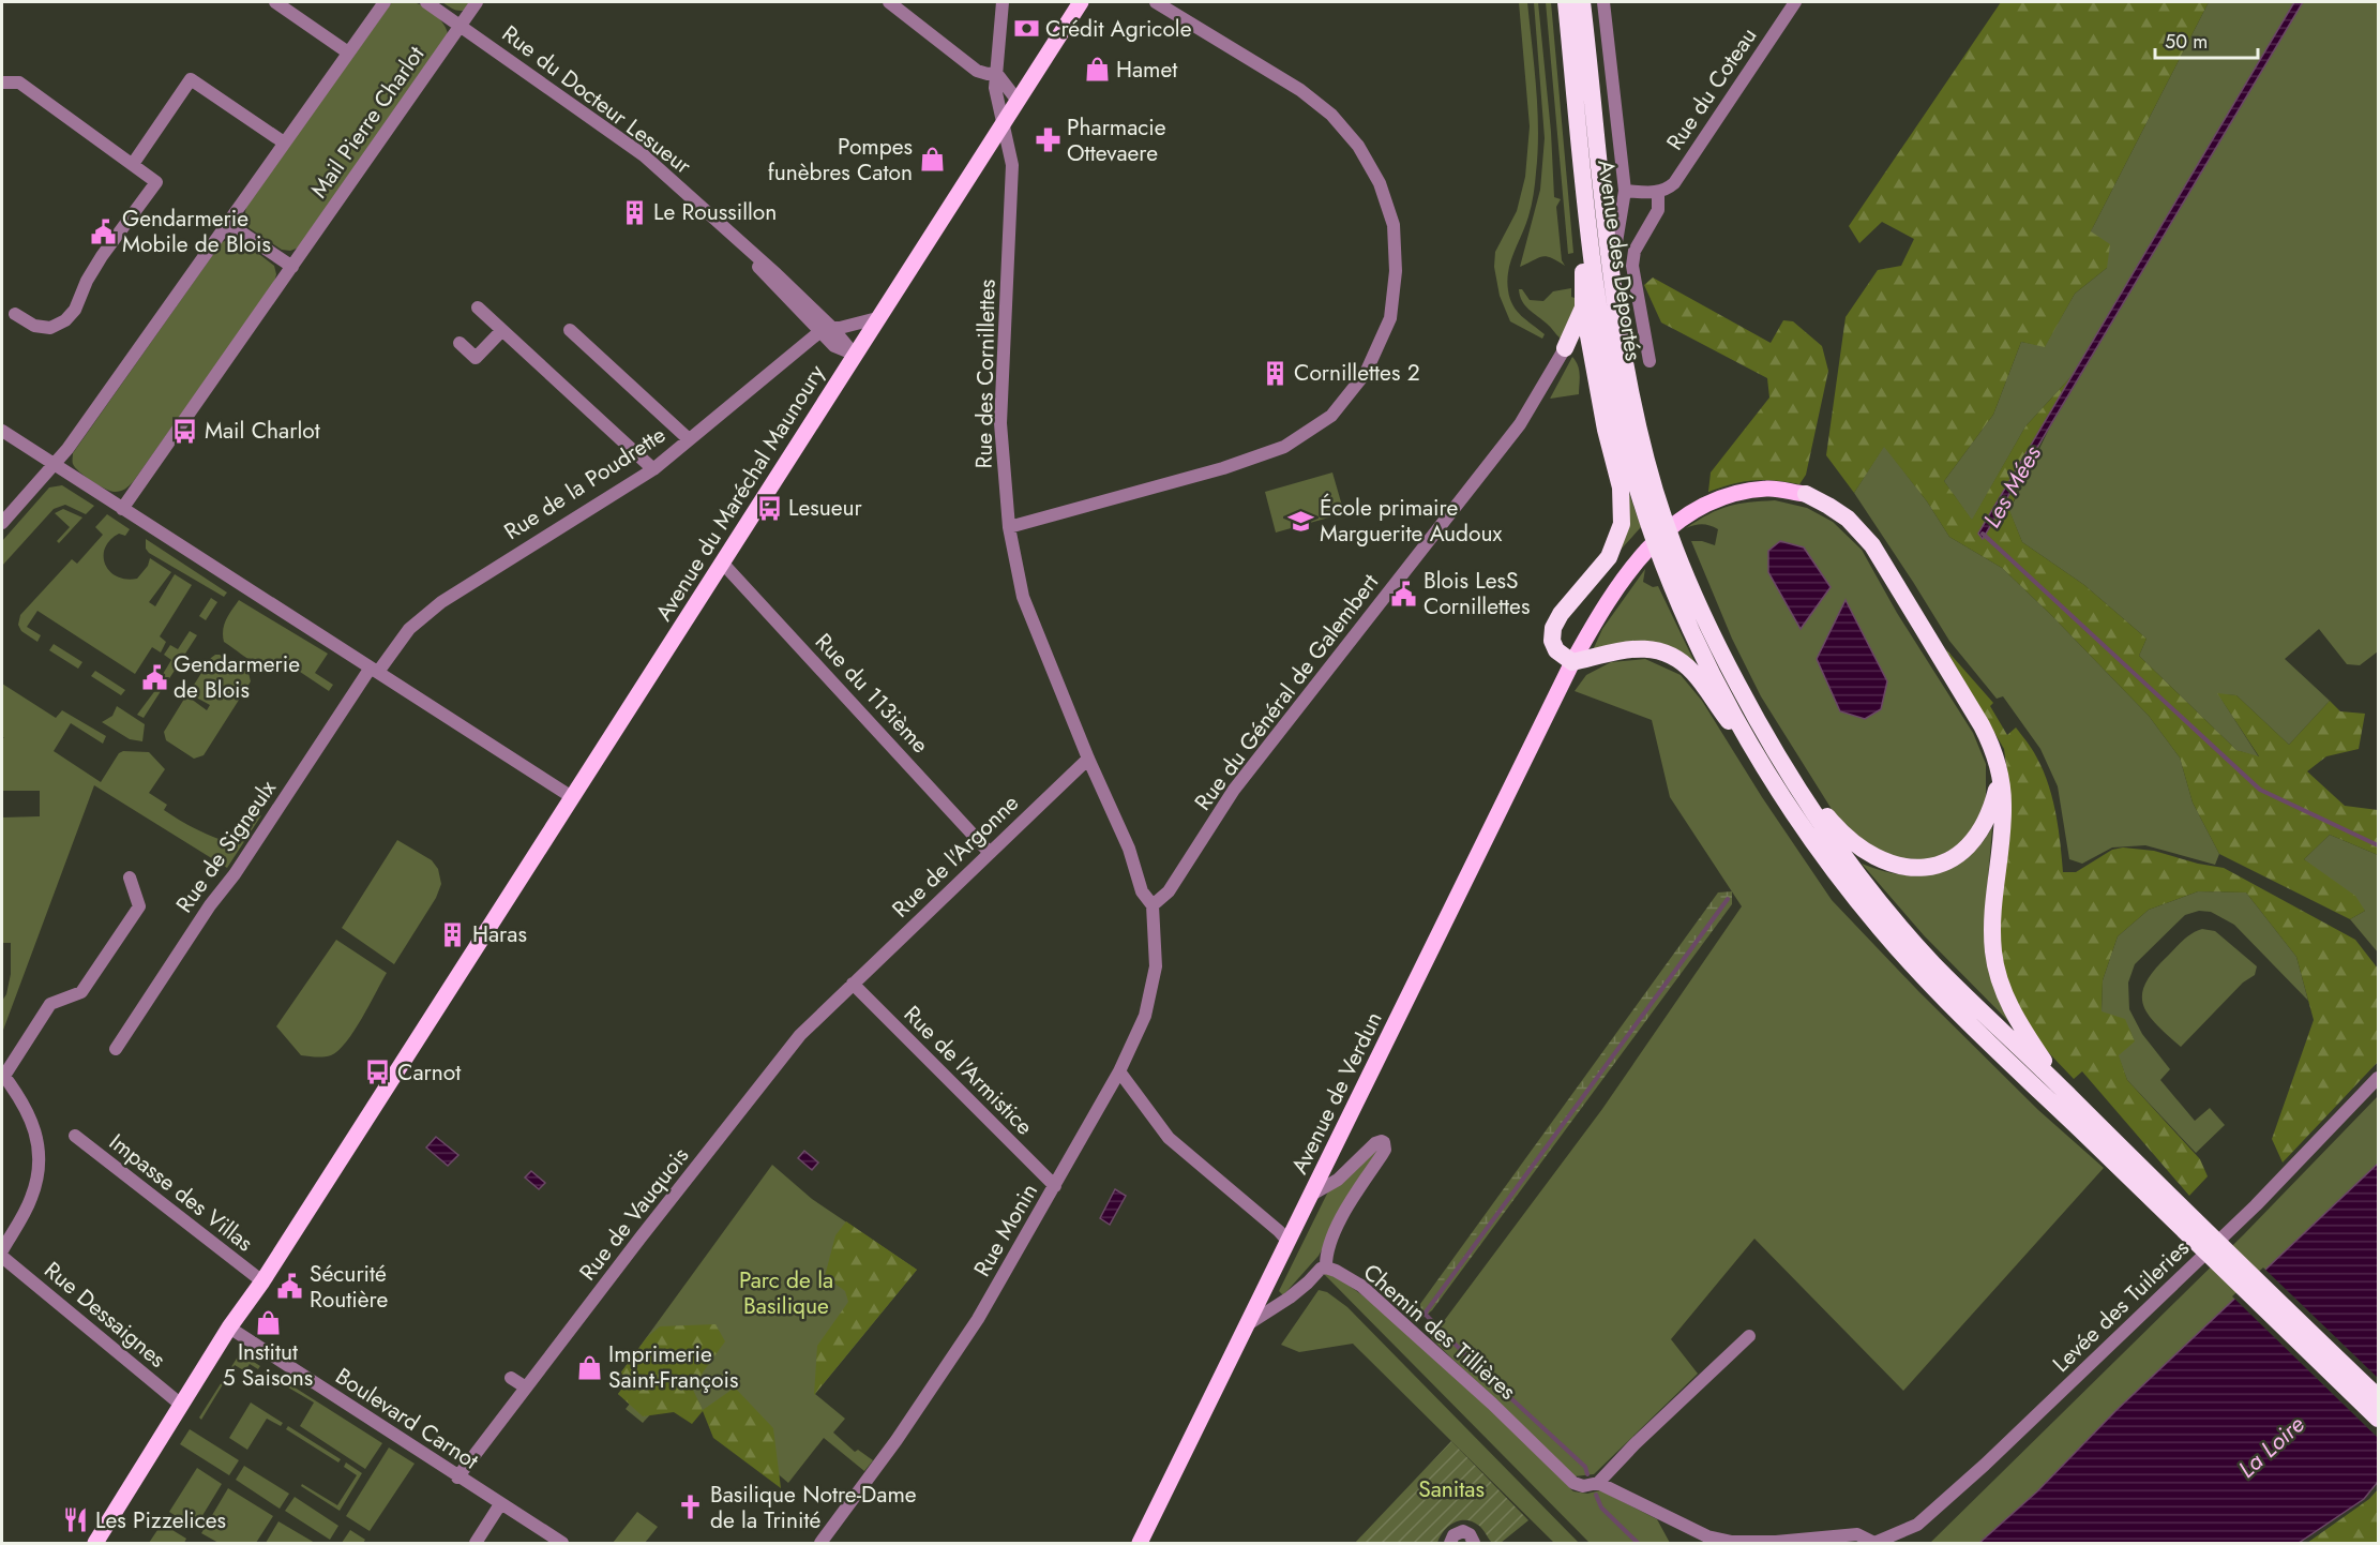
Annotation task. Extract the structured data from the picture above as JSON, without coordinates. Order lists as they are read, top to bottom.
{
  "streets": {
    "highway": ["Avenue des Déportés"],
    "main road": ["Avenue du Maréchal Maunoury", "Avenue de Verdun"],
    "street": [
      "Rue du Coteau",
      "Rue du Docteur Lesueur",
      "Mail Pierre Charlot",
      "Rue des Cornillettes",
      "Rue de la Poudrette",
      "Rue du Général de Galembert",
      "Rue du 113ième",
      "Rue de Signeulx",
      "Rue de l'Argonne",
      "Rue de l'Armistice",
      "Impasse des Villas",
      "Rue de Vauquois",
      "Rue Monin",
      "Levée des Tuileries",
      "Rue Dessaignes",
      "Chemin des Tillières",
      "Boulevard Carnot"
    ]
  },
  "crossings": [
    ["Rue du Docteur Lesueur", "Mail Pierre Charlot"],
    ["Rue du Docteur Lesueur", "Rue de la Poudrette"],
    ["Rue du Docteur Lesueur", "Avenue du Maréchal Maunoury"],
    ["Rue des Cornillettes", "Avenue du Maréchal Maunoury"],
    ["Rue des Cornillettes", "Rue du Général de Galembert"],
    ["Rue des Cornillettes", "Rue de l'Argonne"],
    ["Rue des Cornillettes", "Rue Monin"],
    ["Rue de la Poudrette", "Rue de Signeulx"],
    ["Avenue du Maréchal Maunoury", "Rue du 113ième"],
    ["Avenue du Maréchal Maunoury", "Impasse des Villas"],
    ["Avenue du Maréchal Maunoury", "Rue Dessaignes"],
    ["Avenue du Maréchal Maunoury", "Boulevard Carnot"],
    ["Rue du Général de Galembert", "Rue Monin"],
    ["Rue du 113ième", "Rue de l'Argonne"],
    ["Rue de l'Argonne", "Rue de l'Armistice"],
    ["Rue de l'Argonne", "Rue de Vauquois"],
    ["Rue de l'Armistice", "Rue de Vauquois"],
    ["Rue de l'Armistice", "Rue Monin"],
    ["Rue de Vauquois", "Boulevard Carnot"],
    ["Levée des Tuileries", "Chemin des Tillières"]
  ],
  "water": ["Les Mées", "La Loire"],
  "parks": ["Parc de la Basilique", "Sanitas"],
  "places": {
    "bank": ["Crédit Agricole"],
    "shop": [
      "Hamet",
      "Pompes funèbres Caton",
      "Institut 5 Saisons",
      "Imprimerie Saint-François"
    ],
    "pharmacy": ["Pharmacie Ottevaere"],
    "building": ["Le Roussillon", "Cornillettes 2", "Haras"],
    "public building": [
      "Gendarmerie Mobile de Blois",
      "Blois LesS Cornillettes",
      "Gendarmerie de Blois",
      "Sécurité Routière"
    ],
    "bus stop": ["Mail Charlot", "Lesueur", "Carnot"],
    "school or university": ["École primaire Marguerite Audoux"],
    "church": ["Basilique Notre-Dame de la Trinité"],
    "restaurant": ["Les Pizzelices"]
  },
  "scale_bar": "50 m"
}
